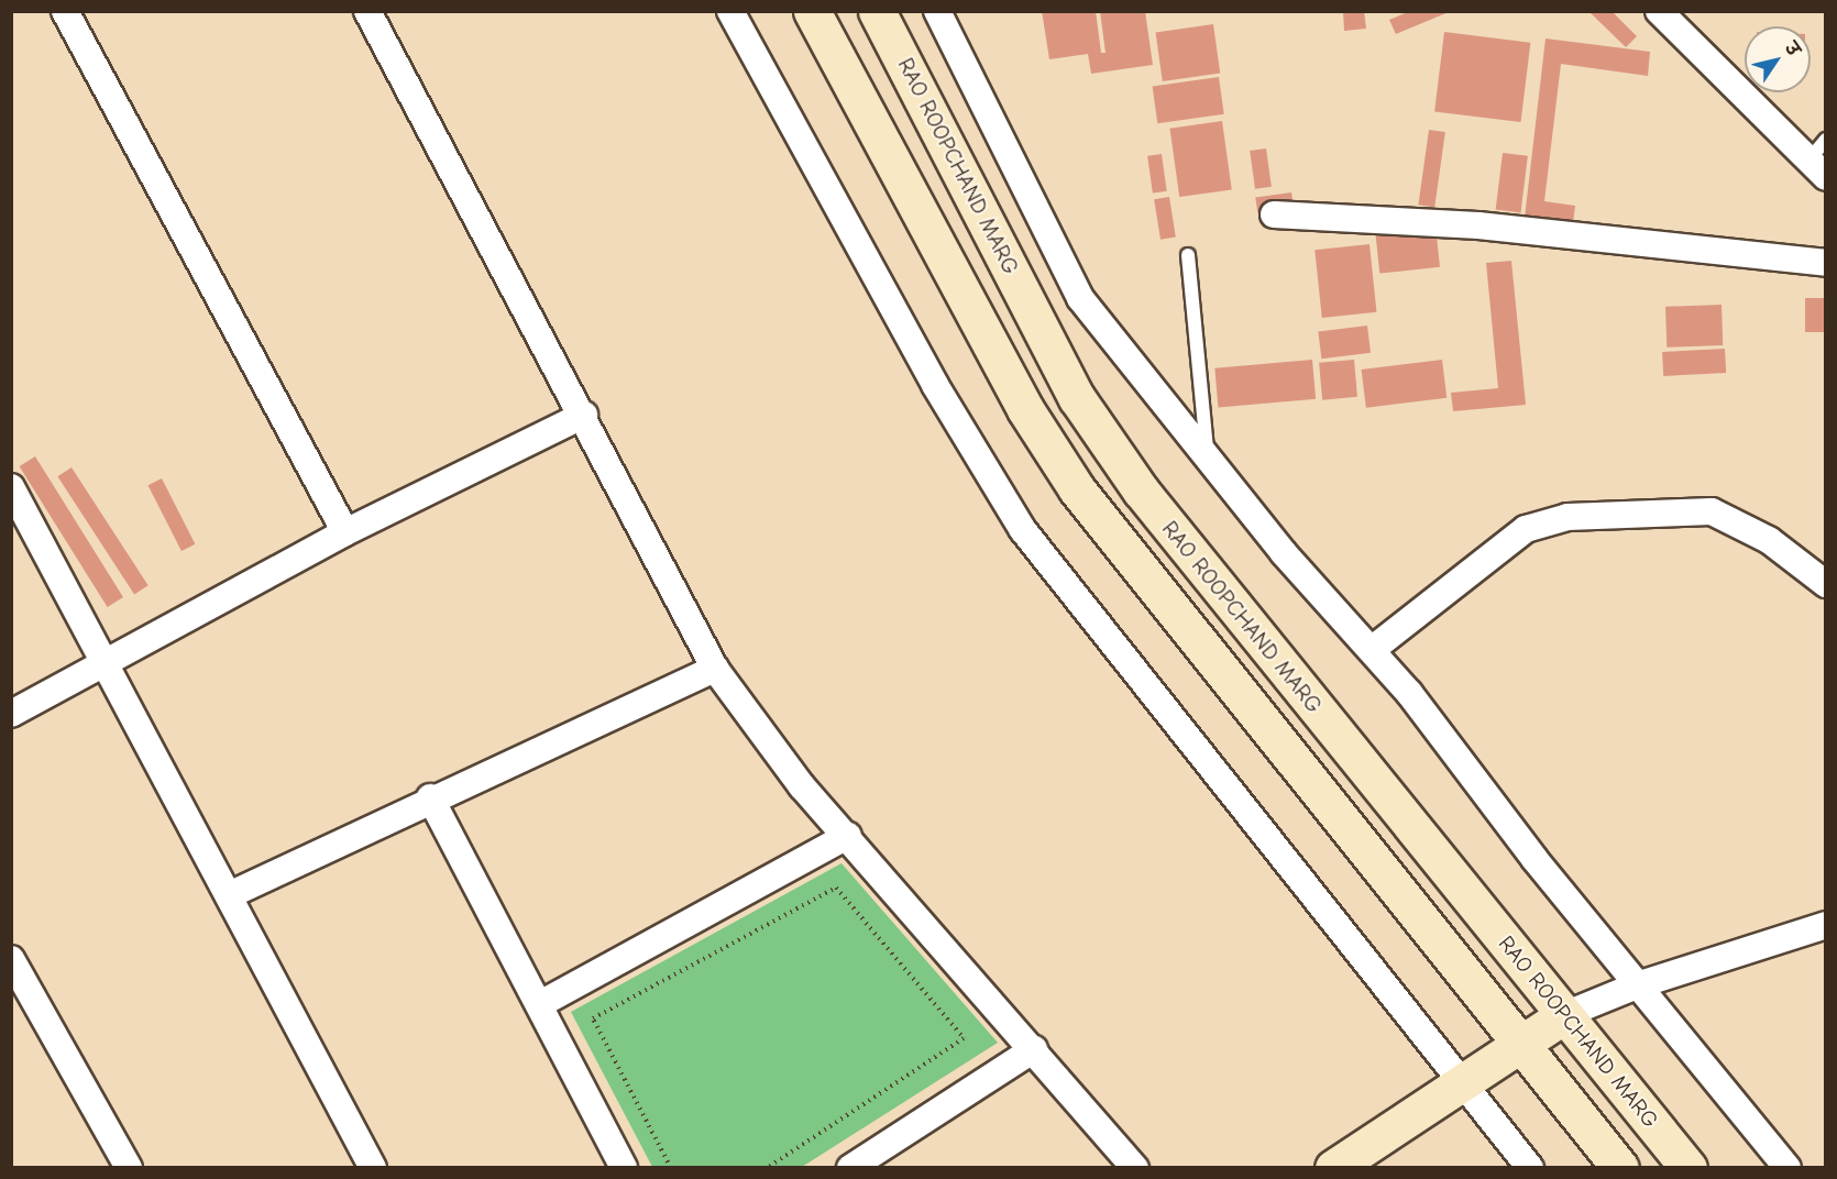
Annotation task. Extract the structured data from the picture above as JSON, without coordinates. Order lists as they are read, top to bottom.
{
  "streets": {
    "main road": ["RAO ROOPCHAND MARG"]
  },
  "north": "top right"
}
